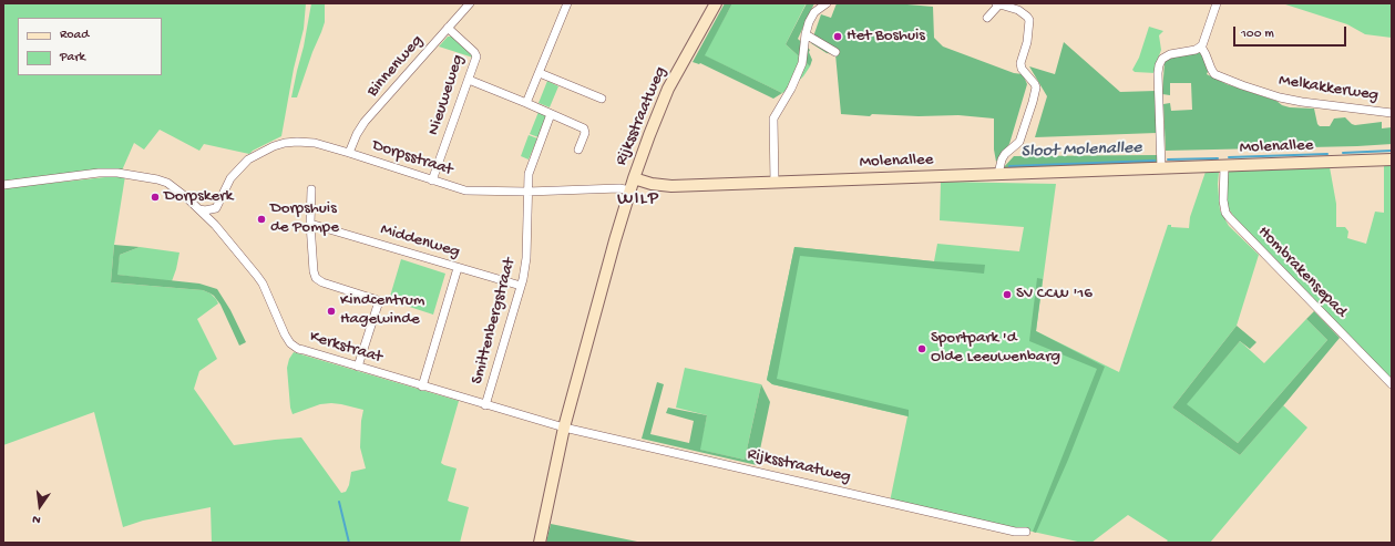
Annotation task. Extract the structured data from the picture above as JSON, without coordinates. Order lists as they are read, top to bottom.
{
  "streets": {
    "main road": ["Rijksstraatweg", "Molenallee"],
    "street": [
      "Binnenweg",
      "Melkakkerweg",
      "Nieuweweg",
      "Dorpsstraat",
      "Middenweg",
      "Hombrakensepad",
      "Smittenbergstraat",
      "Kerkstraat"
    ]
  },
  "crossings": [
    ["Binnenweg", "Nieuweweg"],
    ["Binnenweg", "Dorpsstraat"],
    ["Nieuweweg", "Dorpsstraat"],
    ["Rijksstraatweg", "Molenallee"],
    ["Rijksstraatweg", "Dorpsstraat"],
    ["Rijksstraatweg", "Kerkstraat"],
    ["Molenallee", "Hombrakensepad"],
    ["Dorpsstraat", "Smittenbergstraat"],
    ["Dorpsstraat", "Kerkstraat"],
    ["Middenweg", "Smittenbergstraat"],
    ["Smittenbergstraat", "Kerkstraat"]
  ],
  "districts": ["WILP"],
  "water": ["Sloot Molenallee"],
  "places": [
    "Het Boshuis",
    "Dorpskerk",
    "Dorpshuis de Pompe",
    "SV CCW '16",
    "Kindcentrum Hagewinde",
    "Sportpark 'd Olde Leeuwenbarg"
  ],
  "legend": ["Road", "Park"],
  "scale_bar": "100 m",
  "north": "bottom"
}
